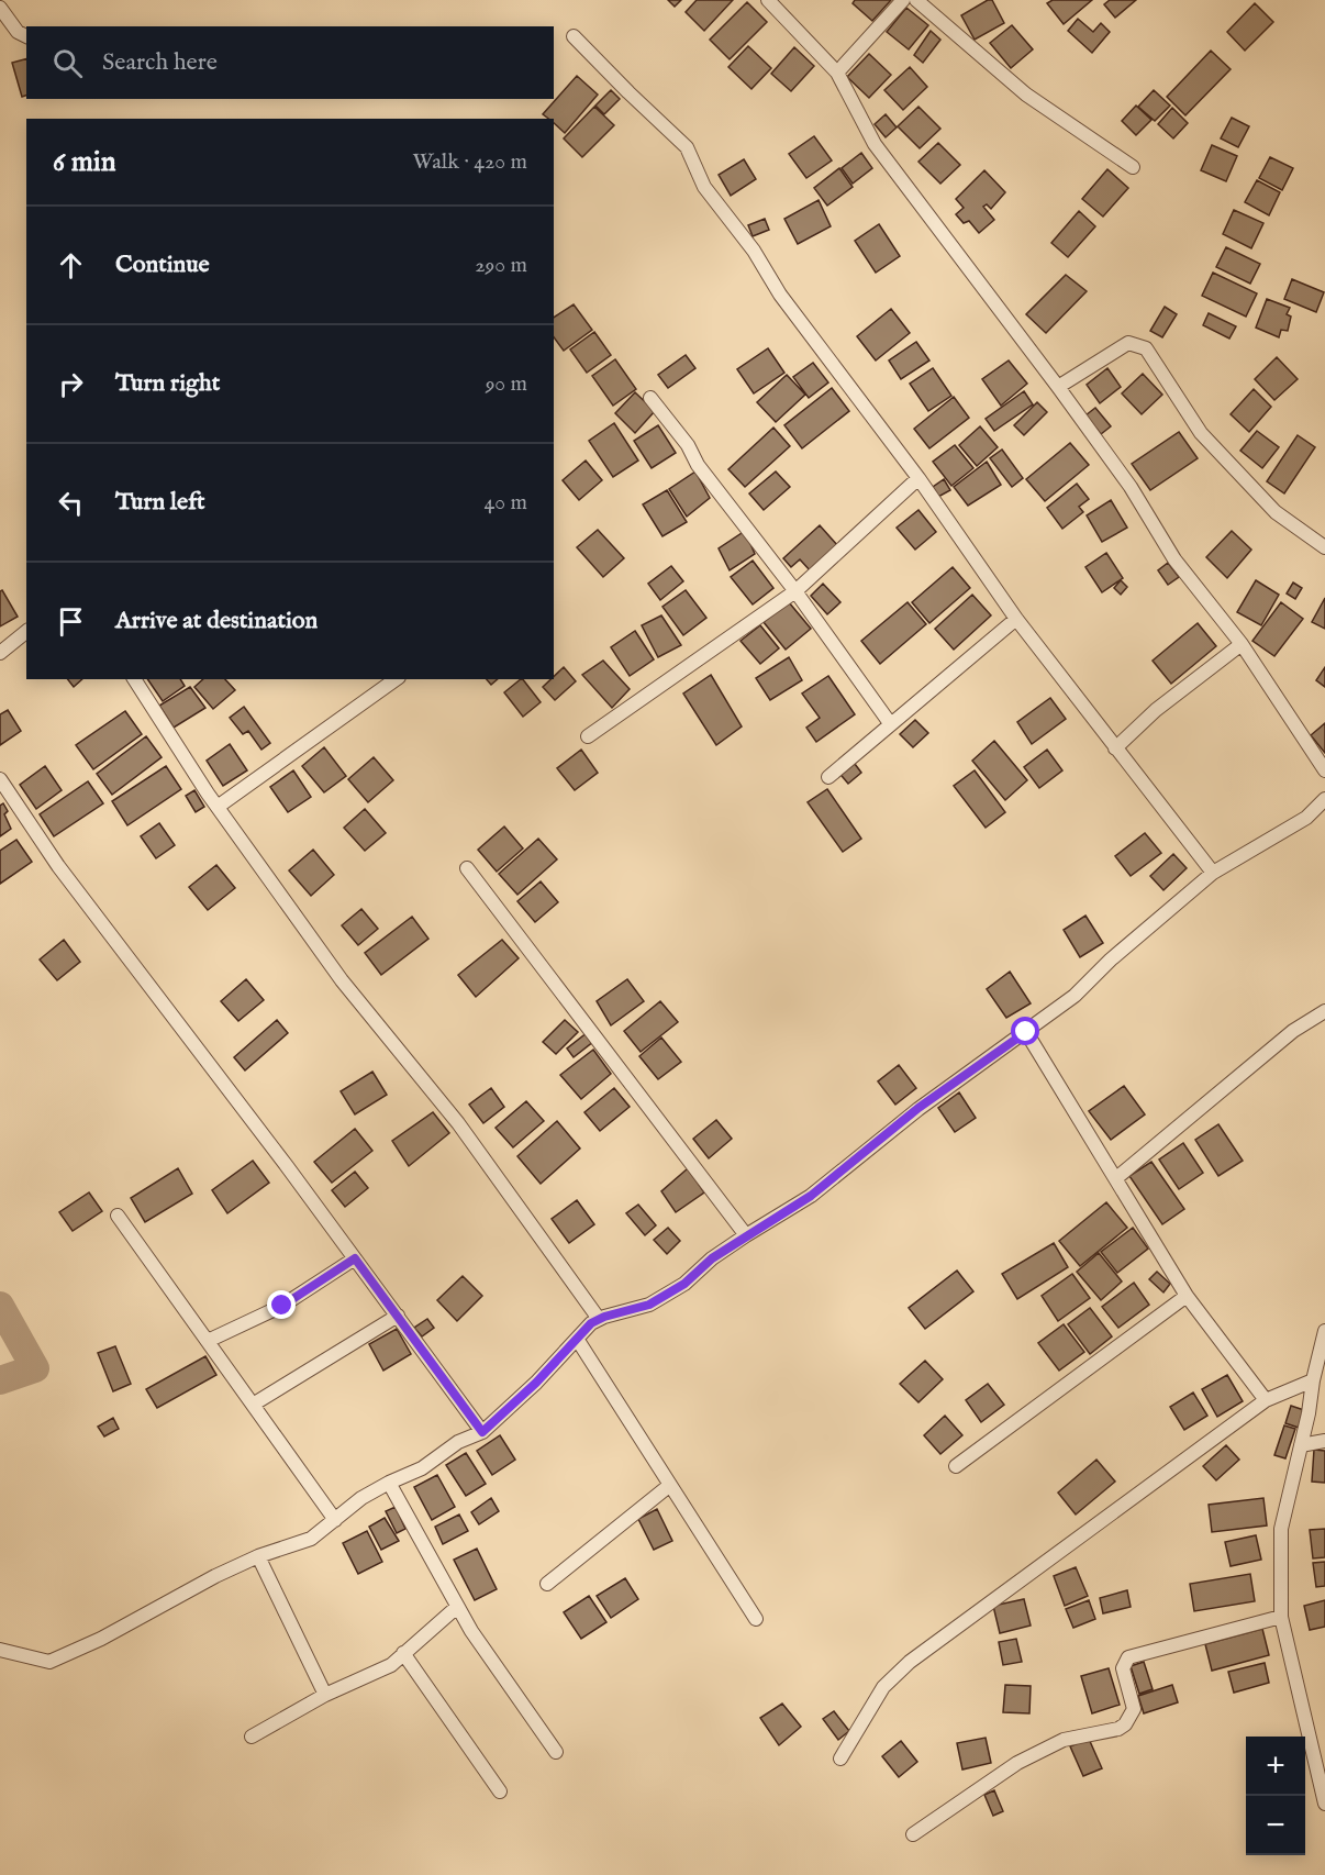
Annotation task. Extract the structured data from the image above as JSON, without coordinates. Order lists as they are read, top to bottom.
{
  "page": {
    "search": "Search here",
    "heading": ["6 min", "Walk · 420 m"],
    "list": [
      ["Continue", "290 m"],
      ["Turn right", "90 m"],
      ["Turn left", "40 m"],
      "Arrive at destination"
    ],
    "map_buttons": ["+", "−"]
  }
}
